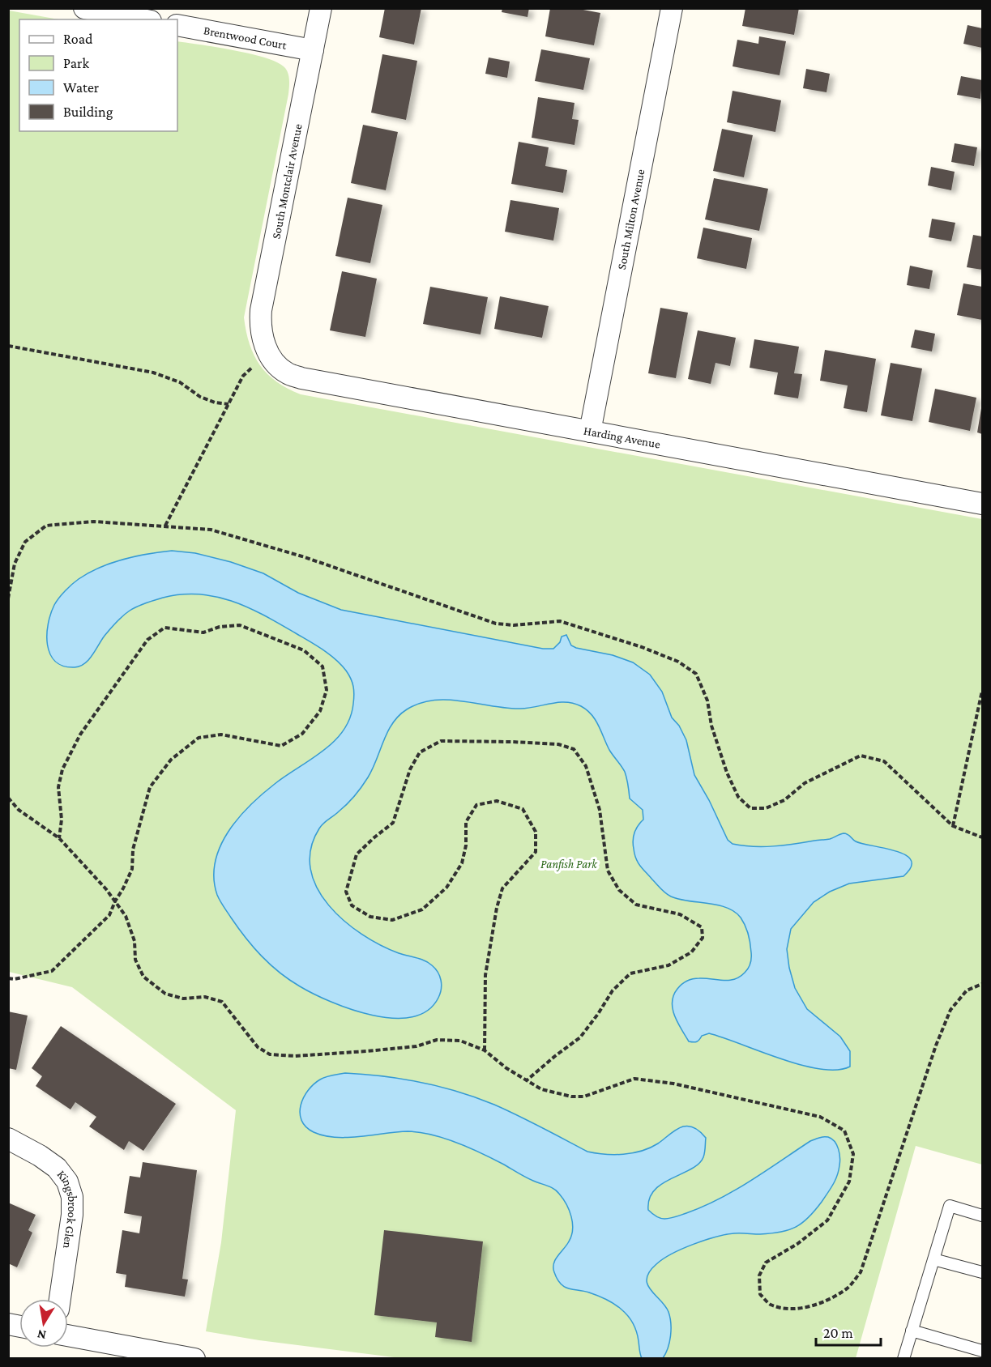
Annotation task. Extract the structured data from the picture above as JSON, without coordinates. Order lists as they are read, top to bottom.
{
  "streets": {
    "street": [
      "Brentwood Court",
      "South Montclair Avenue",
      "South Milton Avenue",
      "Harding Avenue",
      "Kingsbrook Glen"
    ]
  },
  "crossings": [
    ["Brentwood Court", "South Montclair Avenue"],
    ["South Montclair Avenue", "Harding Avenue"],
    ["South Milton Avenue", "Harding Avenue"]
  ],
  "parks": ["Panfish Park"],
  "legend": [
    "Road",
    "Park",
    "Water",
    "Building"
  ],
  "scale_bar": "20 m",
  "north": "bottom"
}
